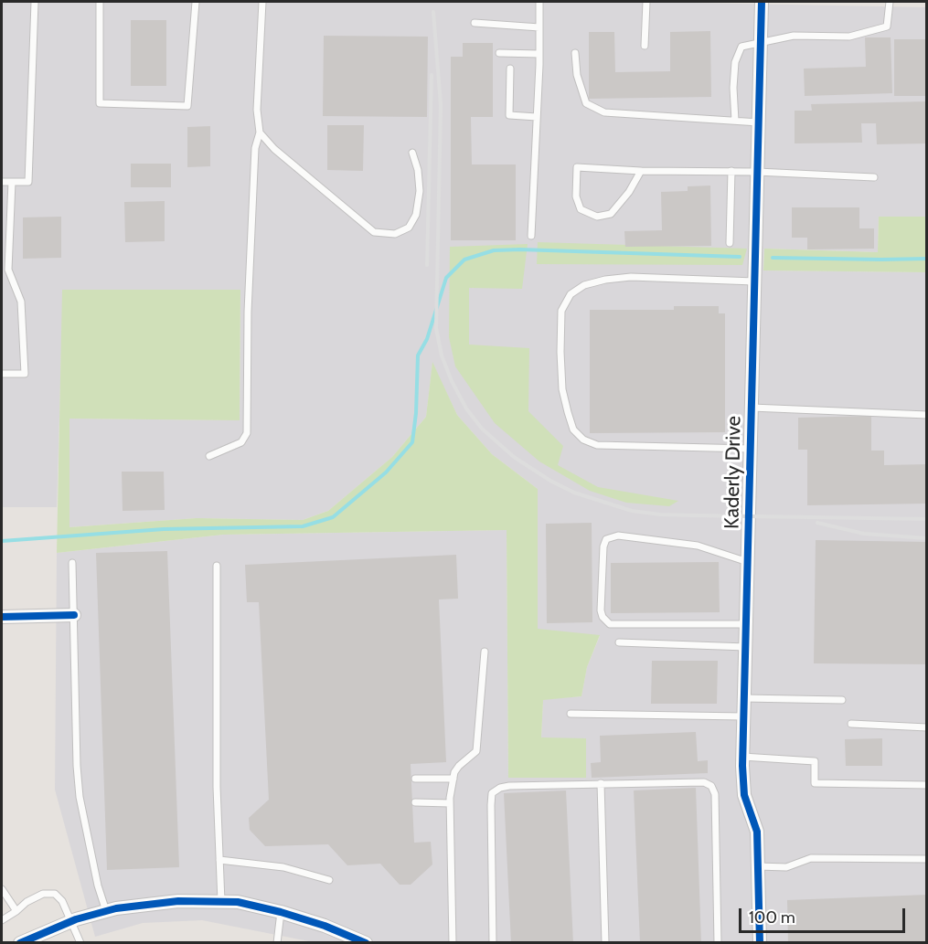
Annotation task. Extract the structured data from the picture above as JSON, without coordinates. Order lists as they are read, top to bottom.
{
  "streets": {
    "street": ["Kaderly Drive"]
  },
  "scale_bar": "100 m"
}
